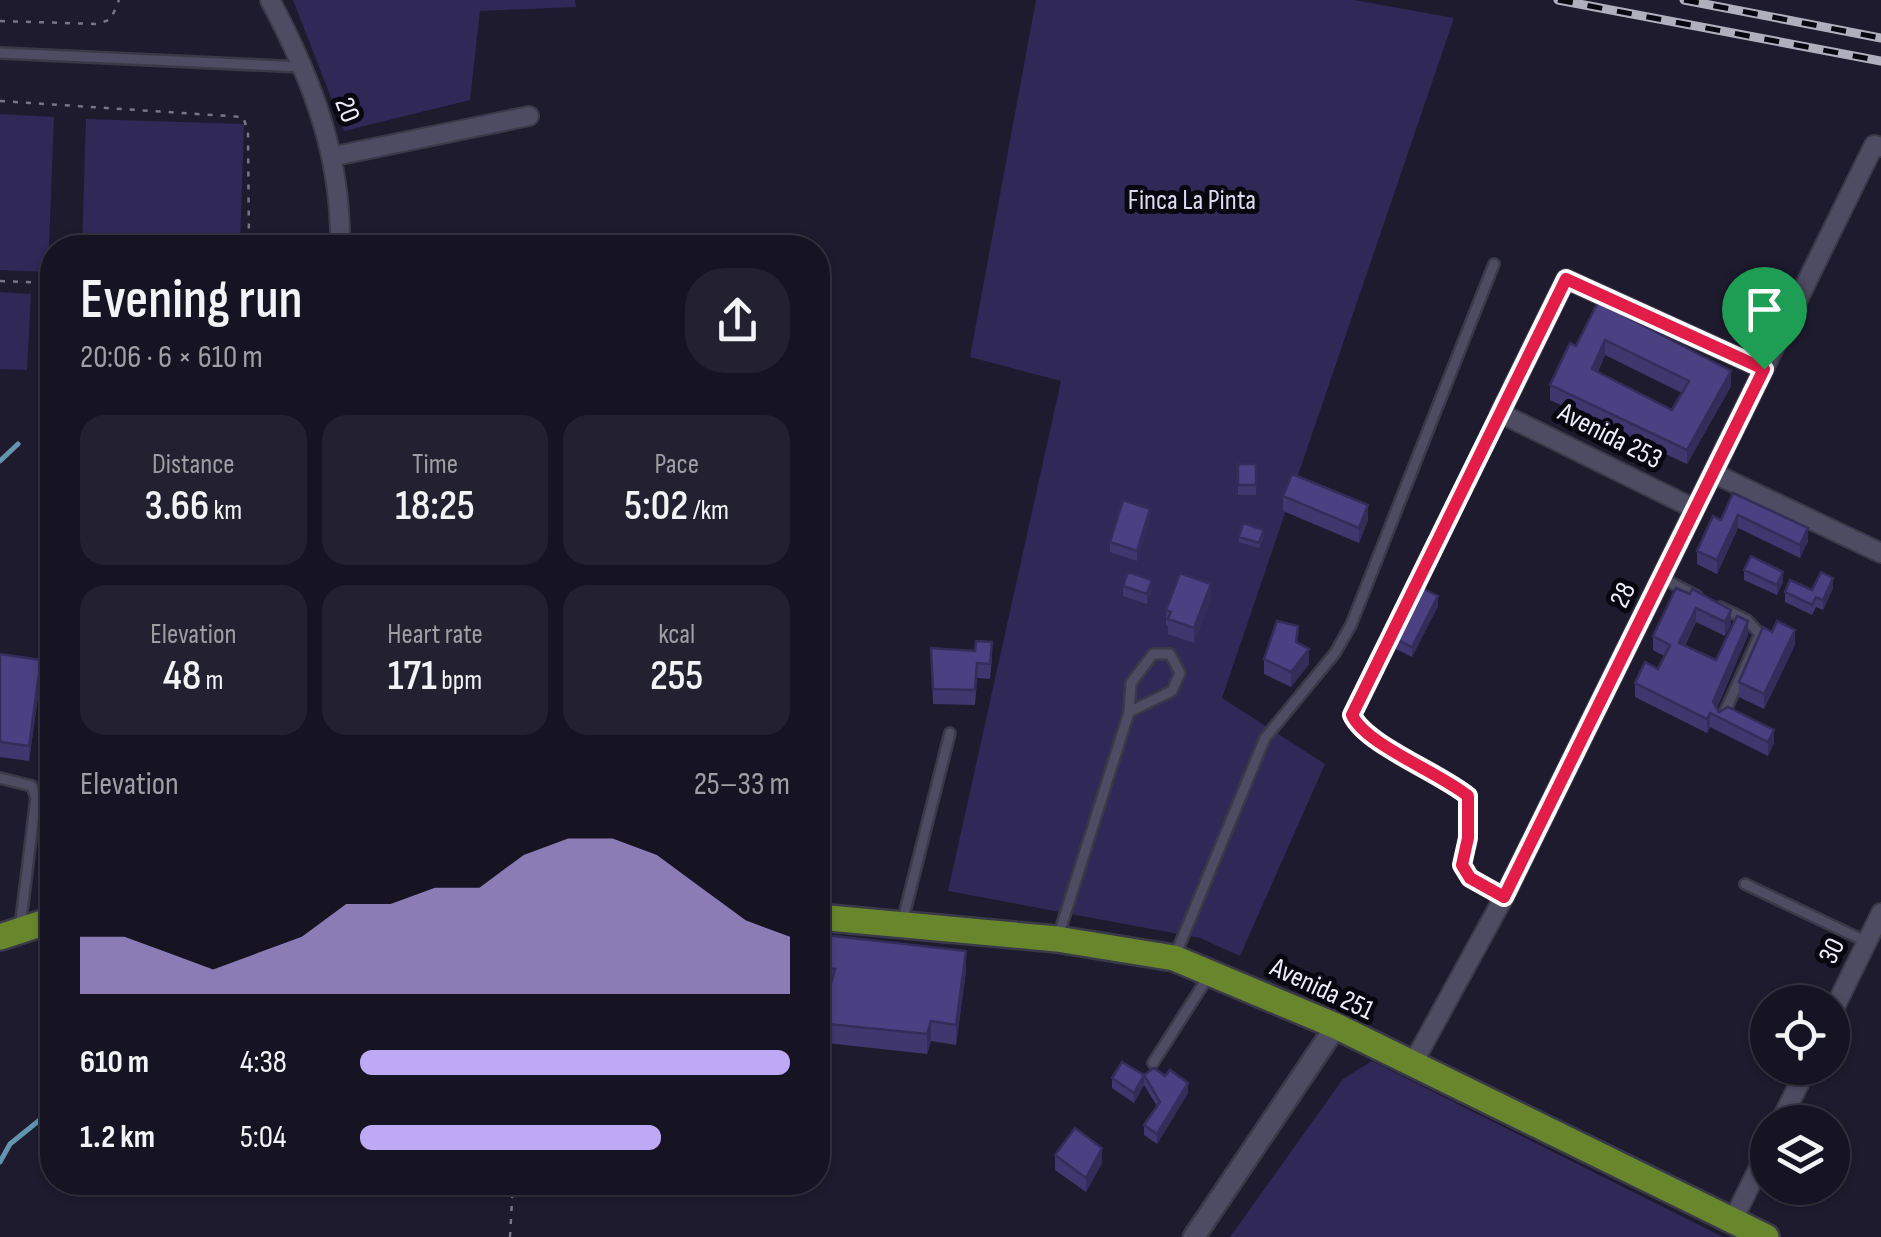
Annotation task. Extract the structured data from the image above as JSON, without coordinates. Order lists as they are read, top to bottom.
{
  "streets": {
    "main road": ["Avenida 251"],
    "street": [
      "20",
      "Avenida 253",
      "28",
      "30"
    ]
  },
  "crossings": [
    ["Avenida 253", "28"],
    ["28", "Avenida 251"]
  ],
  "parks": ["Finca La Pinta"],
  "page": {
    "heading": ["Evening run", "20:06 · 6 × 610 m"],
    "stats": [
      ["Distance", "3.66 km"],
      ["Time", "18:25"],
      ["Pace", "5:02 /km"],
      ["Elevation", "48 m"],
      ["Heart rate", "171 bpm"],
      ["kcal", "255"]
    ],
    "chart": ["Elevation", "25–33 m"],
    "list": [
      {
        "name": "610 m",
        "note": "4:38"
      },
      {
        "name": "1.2 km",
        "note": "5:04"
      }
    ]
  }
}
